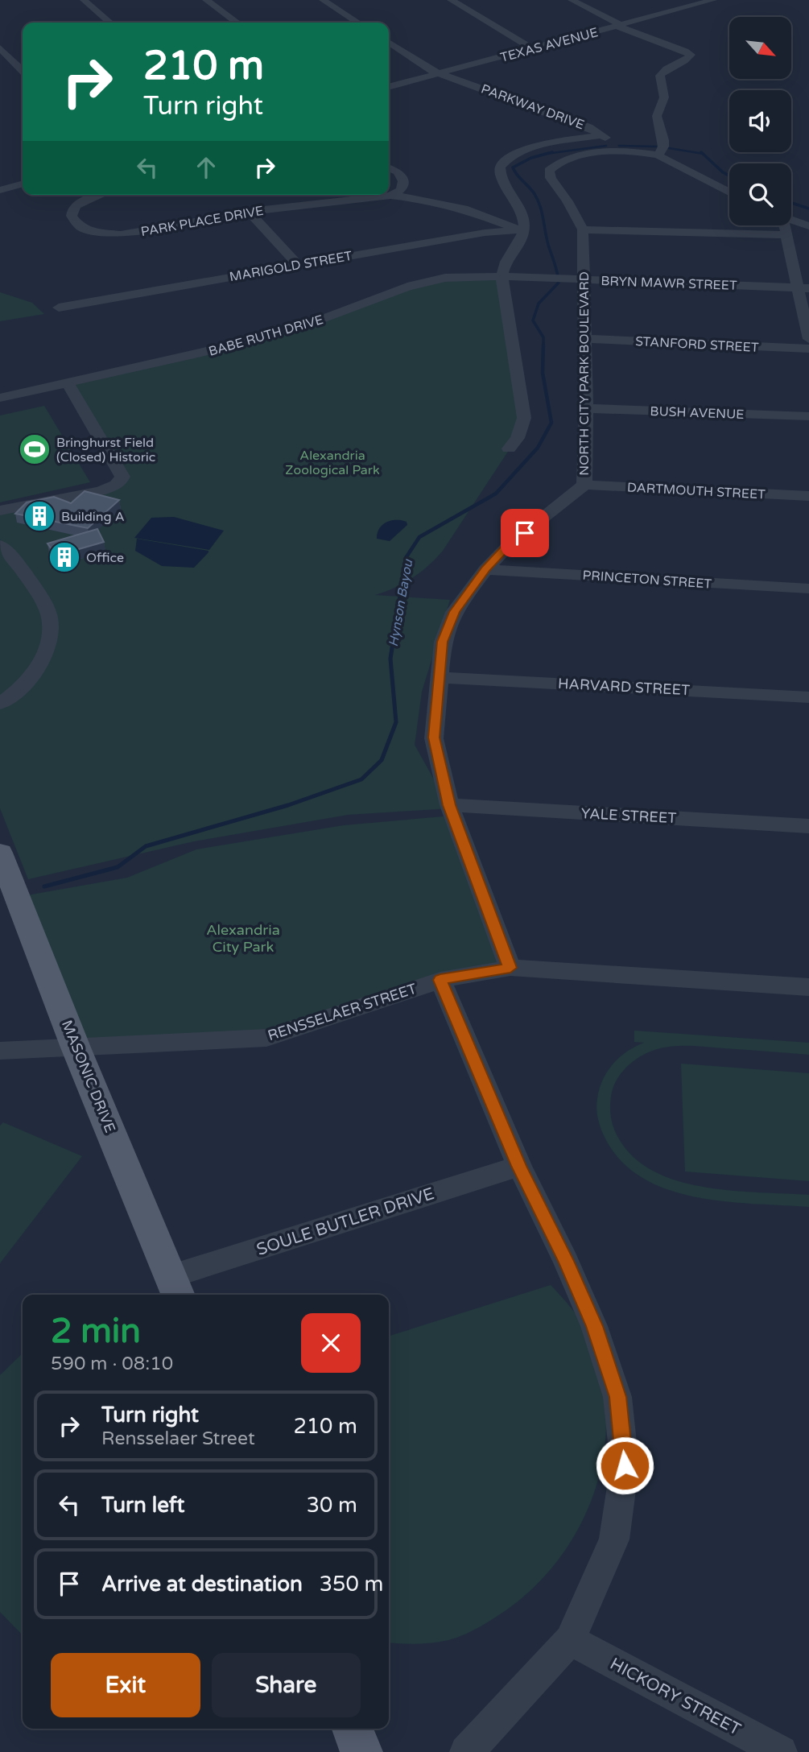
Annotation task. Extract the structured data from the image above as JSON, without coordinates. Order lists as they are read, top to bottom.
{
  "streets": {
    "main road": ["MASONIC DRIVE"],
    "street": [
      "TEXAS AVENUE",
      "PARKWAY DRIVE",
      "PARK PLACE DRIVE",
      "MARIGOLD STREET",
      "BRYN MAWR STREET",
      "BABE RUTH DRIVE",
      "STANFORD STREET",
      "NORTH CITY PARK BOULEVARD",
      "BUSH AVENUE",
      "DARTMOUTH STREET",
      "PRINCETON STREET",
      "HARVARD STREET",
      "YALE STREET",
      "RENSSELAER STREET",
      "SOULE BUTLER DRIVE",
      "HICKORY STREET"
    ]
  },
  "crossings": [
    ["TEXAS AVENUE", "PARKWAY DRIVE"],
    ["PARKWAY DRIVE", "NORTH CITY PARK BOULEVARD"],
    ["PARK PLACE DRIVE", "MARIGOLD STREET"],
    ["BRYN MAWR STREET", "BABE RUTH DRIVE"],
    ["BRYN MAWR STREET", "NORTH CITY PARK BOULEVARD"],
    ["STANFORD STREET", "NORTH CITY PARK BOULEVARD"],
    ["NORTH CITY PARK BOULEVARD", "BUSH AVENUE"],
    ["NORTH CITY PARK BOULEVARD", "DARTMOUTH STREET"],
    ["NORTH CITY PARK BOULEVARD", "PRINCETON STREET"],
    ["NORTH CITY PARK BOULEVARD", "HARVARD STREET"],
    ["NORTH CITY PARK BOULEVARD", "YALE STREET"],
    ["NORTH CITY PARK BOULEVARD", "RENSSELAER STREET"],
    ["RENSSELAER STREET", "MASONIC DRIVE"],
    ["MASONIC DRIVE", "SOULE BUTLER DRIVE"]
  ],
  "water": ["Hynson Bayou"],
  "parks": ["Alexandria Zoological Park", "Alexandria City Park"],
  "places": {
    "sports": ["Bringhurst Field (Closed) Historic"],
    "building": ["Building A", "Office"]
  },
  "north": "bottom right",
  "page": {
    "turn": ["210 m", "Turn right"],
    "heading": ["2 min", "590 m · 08:10"],
    "list": [
      {
        "name": "Turn right",
        "note": "Rensselaer Street",
        "value": "210 m"
      },
      {
        "name": "Turn left",
        "value": "30 m"
      },
      {
        "name": "Arrive at destination",
        "value": "350 m"
      }
    ],
    "buttons": ["Exit", "Share"]
  }
}
